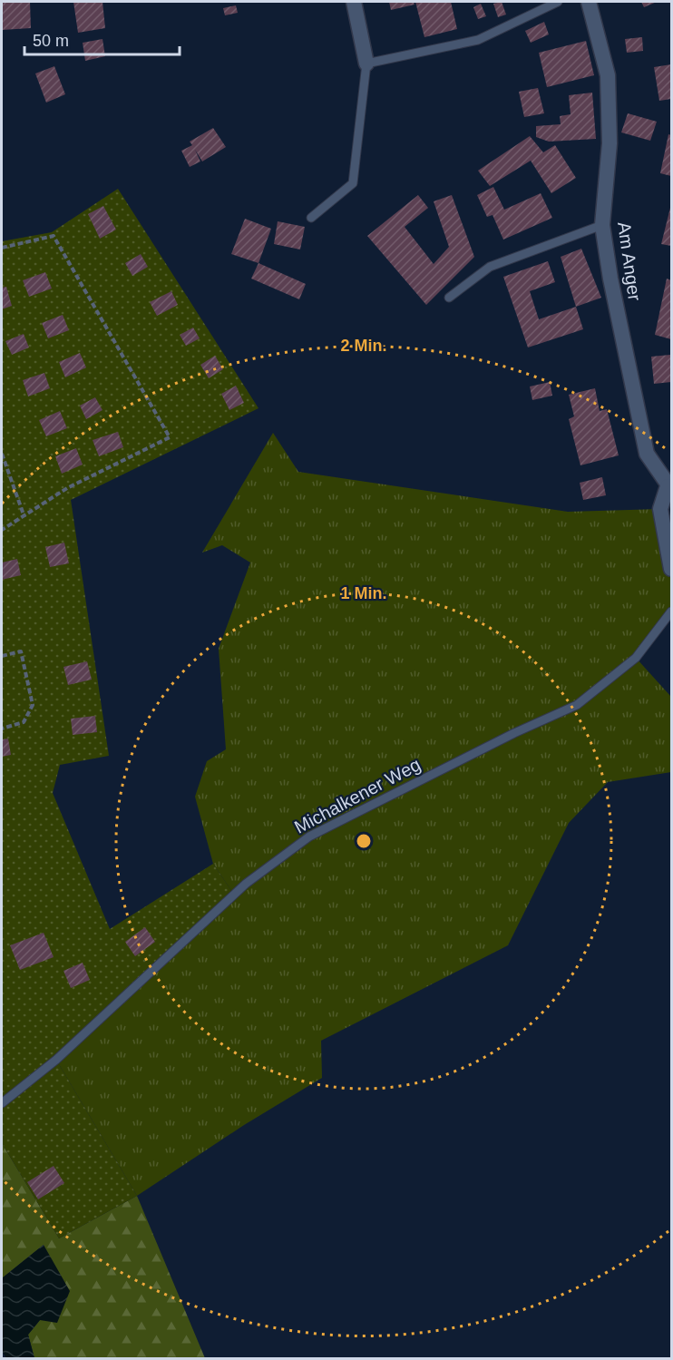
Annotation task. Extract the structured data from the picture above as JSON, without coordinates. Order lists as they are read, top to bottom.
{
  "streets": {
    "street": ["Am Anger"],
    "lane": ["Michalkener Weg"]
  },
  "scale_bar": "50 m",
  "rings": ["2 Min.", "1 Min."]
}
